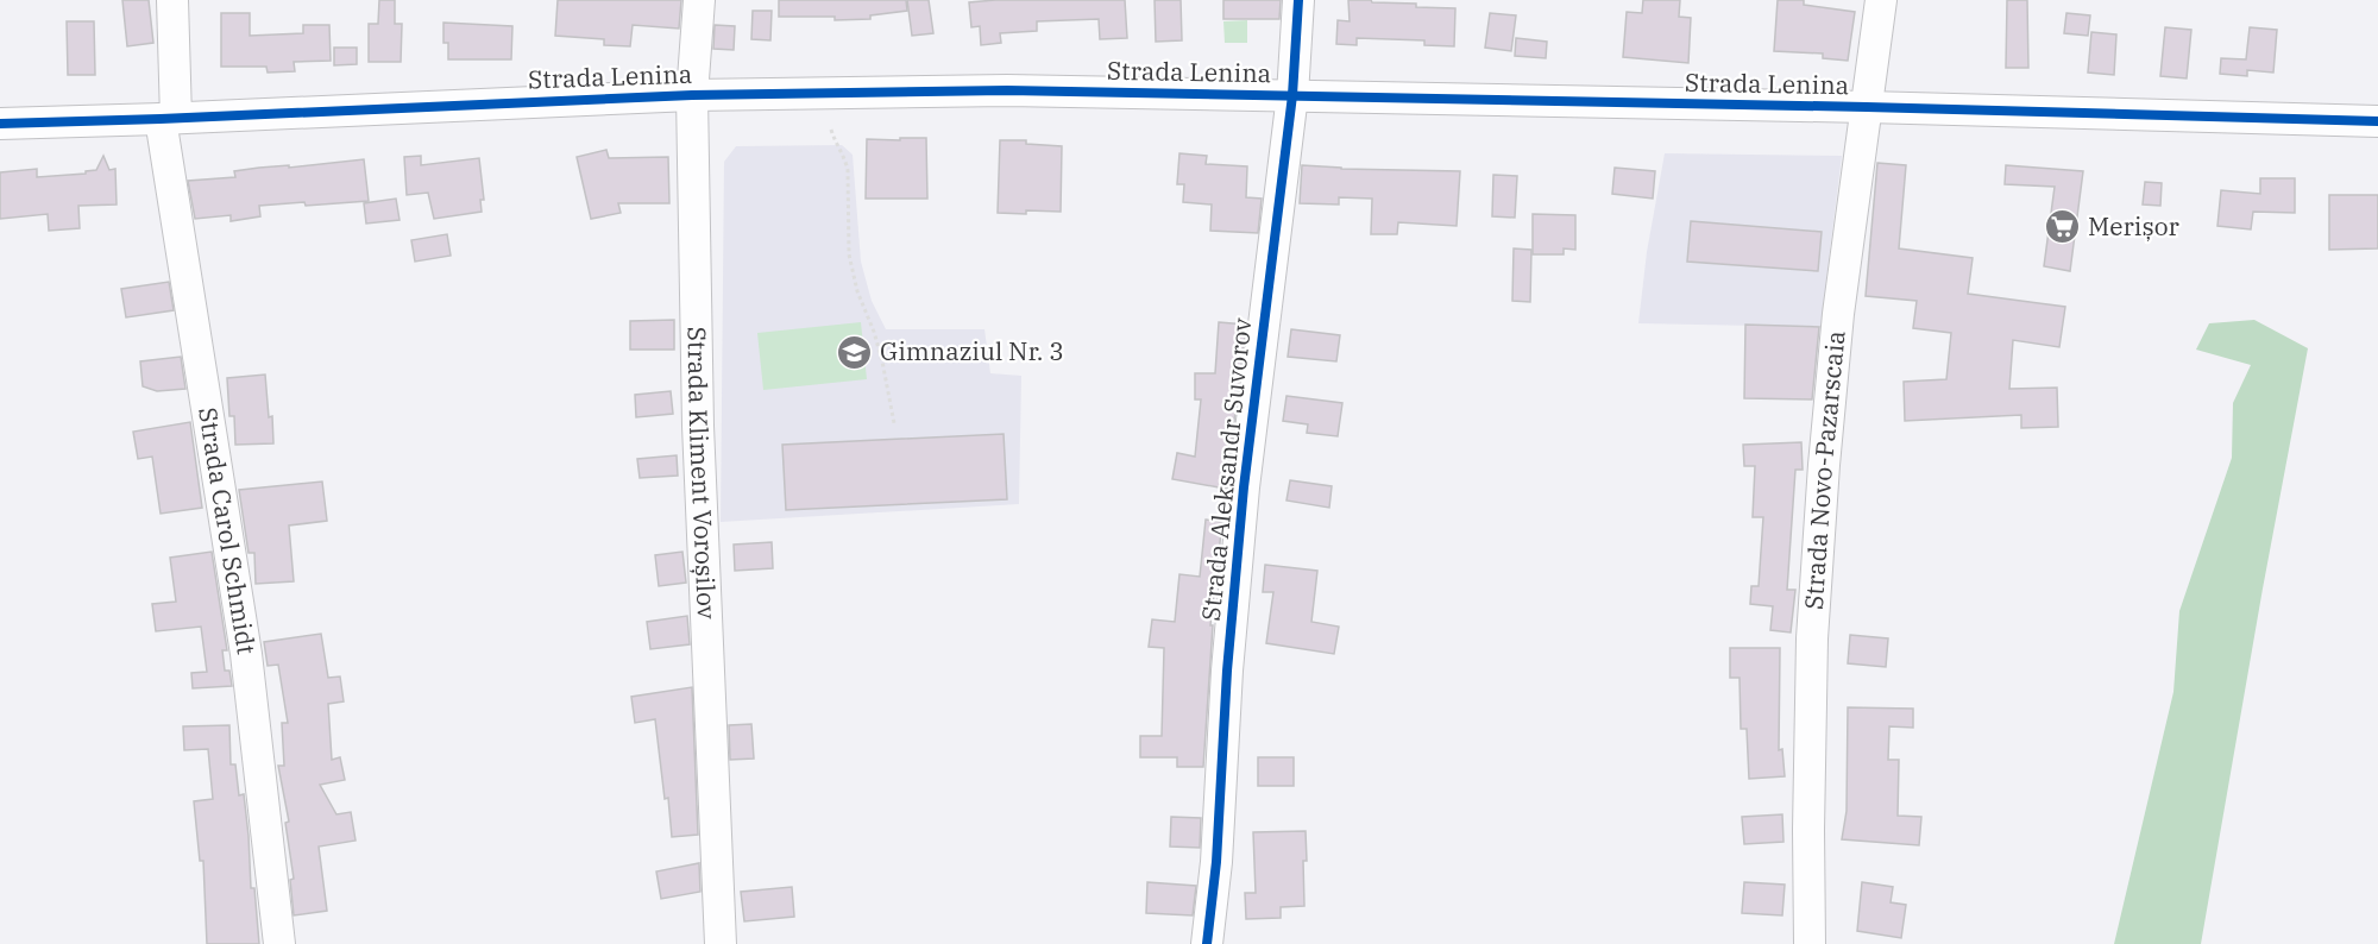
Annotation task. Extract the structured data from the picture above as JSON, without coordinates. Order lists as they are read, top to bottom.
{
  "streets": {
    "street": [
      "Strada Lenina",
      "Strada Aleksandr Suvorov",
      "Strada Novo-Pazarscaia",
      "Strada Kliment Voroșilov",
      "Strada Carol Schmidt"
    ]
  },
  "crossings": [
    ["Strada Lenina", "Strada Aleksandr Suvorov"],
    ["Strada Lenina", "Strada Novo-Pazarscaia"],
    ["Strada Lenina", "Strada Kliment Voroșilov"],
    ["Strada Lenina", "Strada Carol Schmidt"]
  ],
  "places": {
    "supermarket": ["Merișor"],
    "school or university": ["Gimnaziul Nr. 3"]
  }
}
